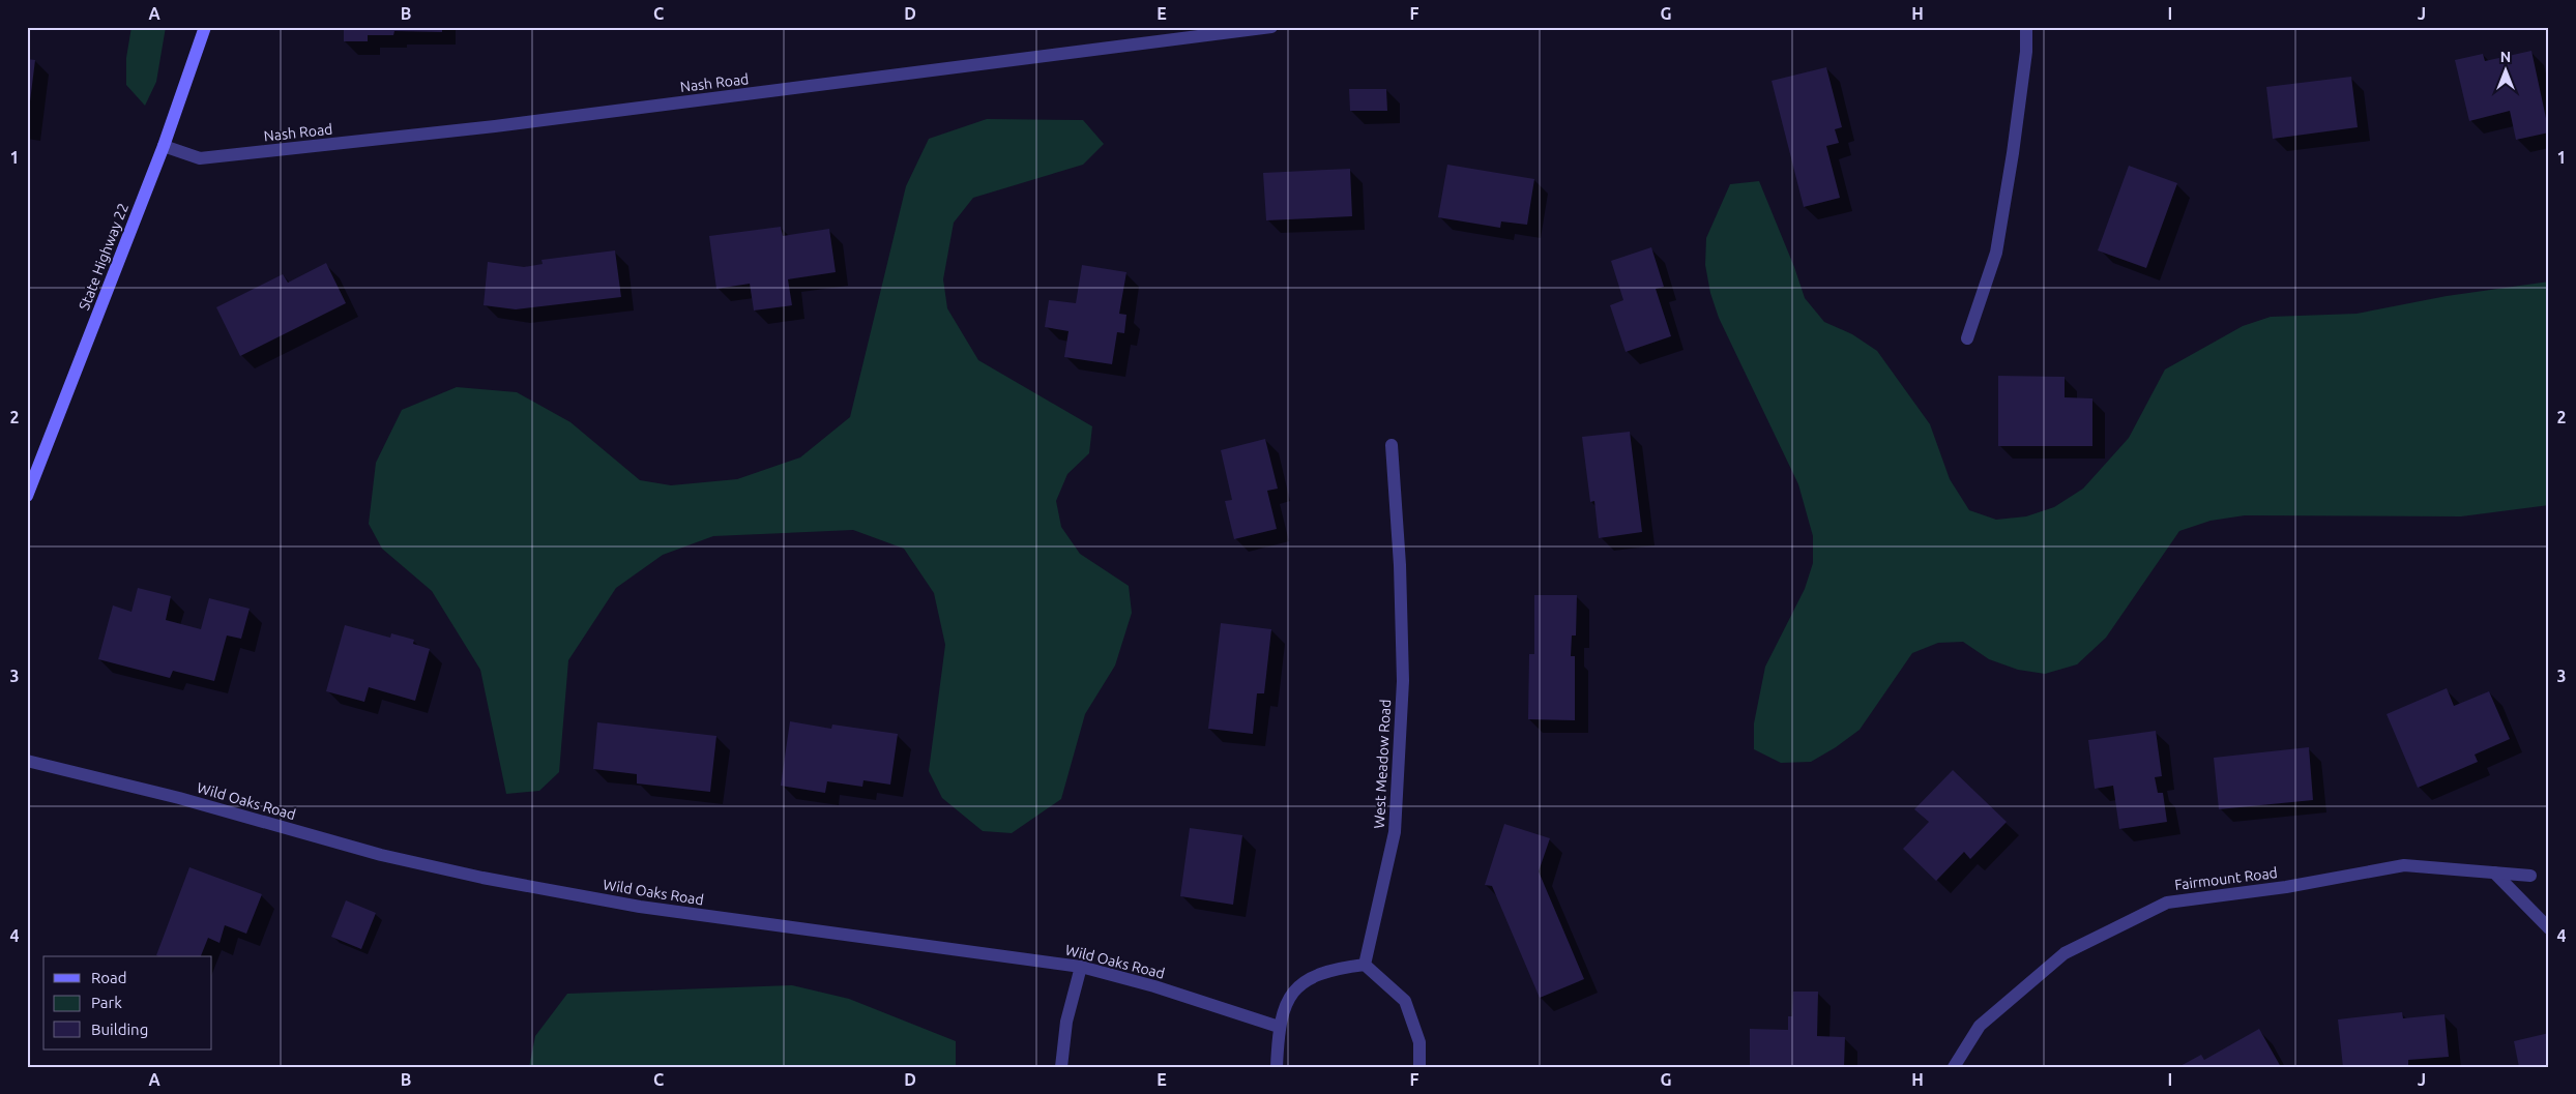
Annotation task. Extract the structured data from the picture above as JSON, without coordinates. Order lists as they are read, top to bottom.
{
  "streets": {
    "main road": ["State Highway 22"],
    "street": [
      "Nash Road",
      "West Meadow Road",
      "Wild Oaks Road",
      "Fairmount Road"
    ]
  },
  "crossings": [
    ["Nash Road", "State Highway 22"]
  ],
  "legend": ["Road", "Park", "Building"],
  "north": "top",
  "grid": {
    "columns": [
      "A",
      "B",
      "C",
      "D",
      "E",
      "F",
      "G",
      "H",
      "I",
      "J"
    ],
    "rows": [
      "1",
      "2",
      "3",
      "4"
    ]
  }
}
